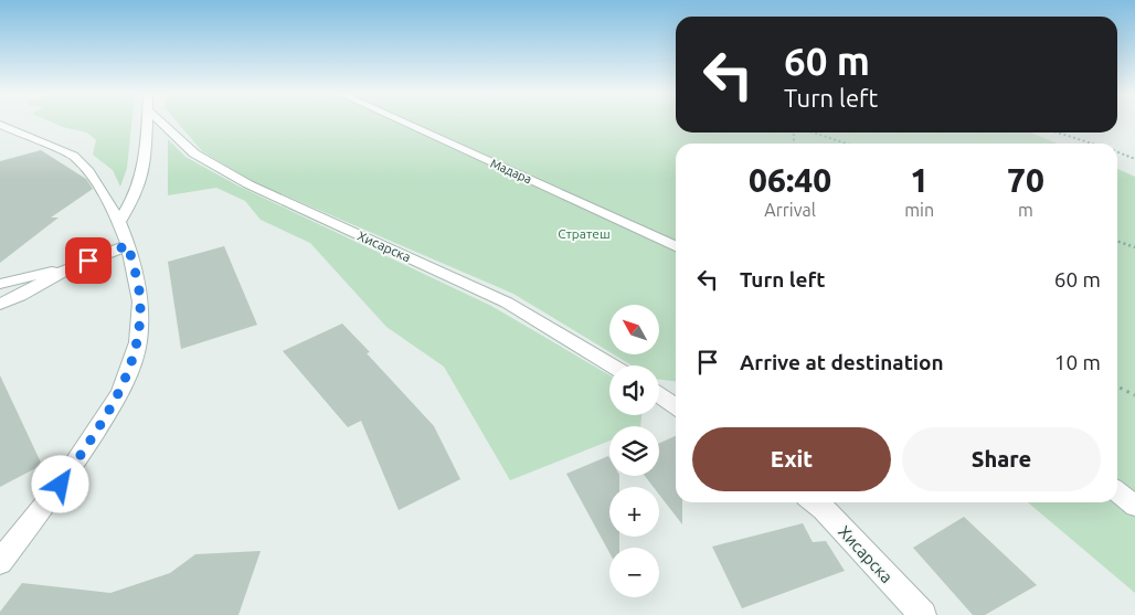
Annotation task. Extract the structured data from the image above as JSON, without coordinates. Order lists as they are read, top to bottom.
{
  "streets": {
    "street": ["Мадара", "Хисарска"]
  },
  "parks": ["Стратеш"],
  "north": "top left",
  "page": {
    "turn": ["60 m", "Turn left"],
    "eta": [
      "06:40",
      "Arrival",
      "1",
      "min",
      "70",
      "m"
    ],
    "list": [
      {
        "name": "Turn left",
        "value": "60 m"
      },
      {
        "name": "Arrive at destination",
        "value": "10 m"
      }
    ],
    "map_buttons": ["+", "−"],
    "buttons": ["Exit", "Share"]
  }
}
